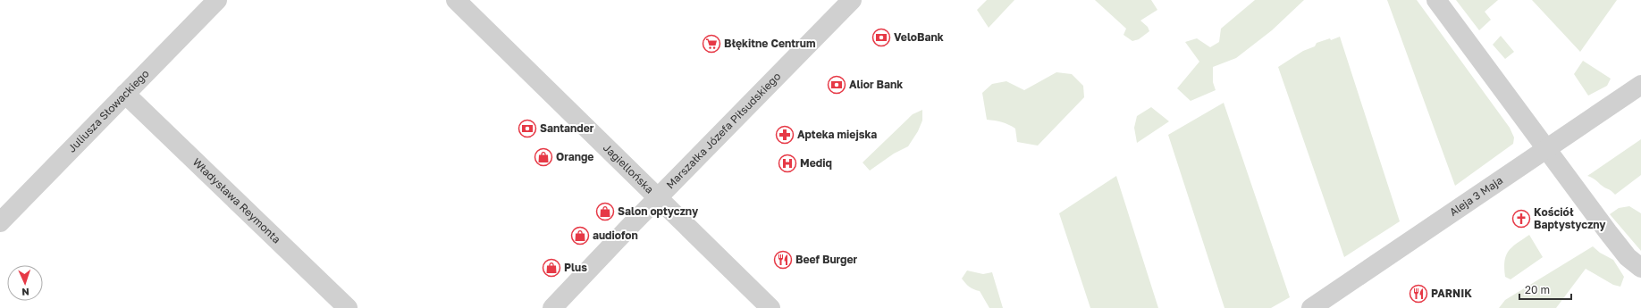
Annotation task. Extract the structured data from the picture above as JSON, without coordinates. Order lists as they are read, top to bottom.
{
  "streets": {
    "street": [
      "Juliusza Słowackiego",
      "Marszałka Józefa Piłsudskiego",
      "Jagiellońska",
      "Aleja 3 Maja",
      "Władysława Reymonta"
    ]
  },
  "crossings": [
    ["Juliusza Słowackiego", "Władysława Reymonta"],
    ["Marszałka Józefa Piłsudskiego", "Jagiellońska"]
  ],
  "places": {
    "bank": ["VeloBank", "Alior Bank", "Santander"],
    "supermarket": ["Błękitne Centrum"],
    "pharmacy": ["Apteka miejska"],
    "shop": [
      "Orange",
      "Salon optyczny",
      "audiofon",
      "Plus"
    ],
    "hospital": ["Mediq"],
    "church": ["Kościół Baptystyczny"],
    "restaurant": ["Beef Burger", "PARNIK"]
  },
  "scale_bar": "20 m",
  "north": "bottom"
}
